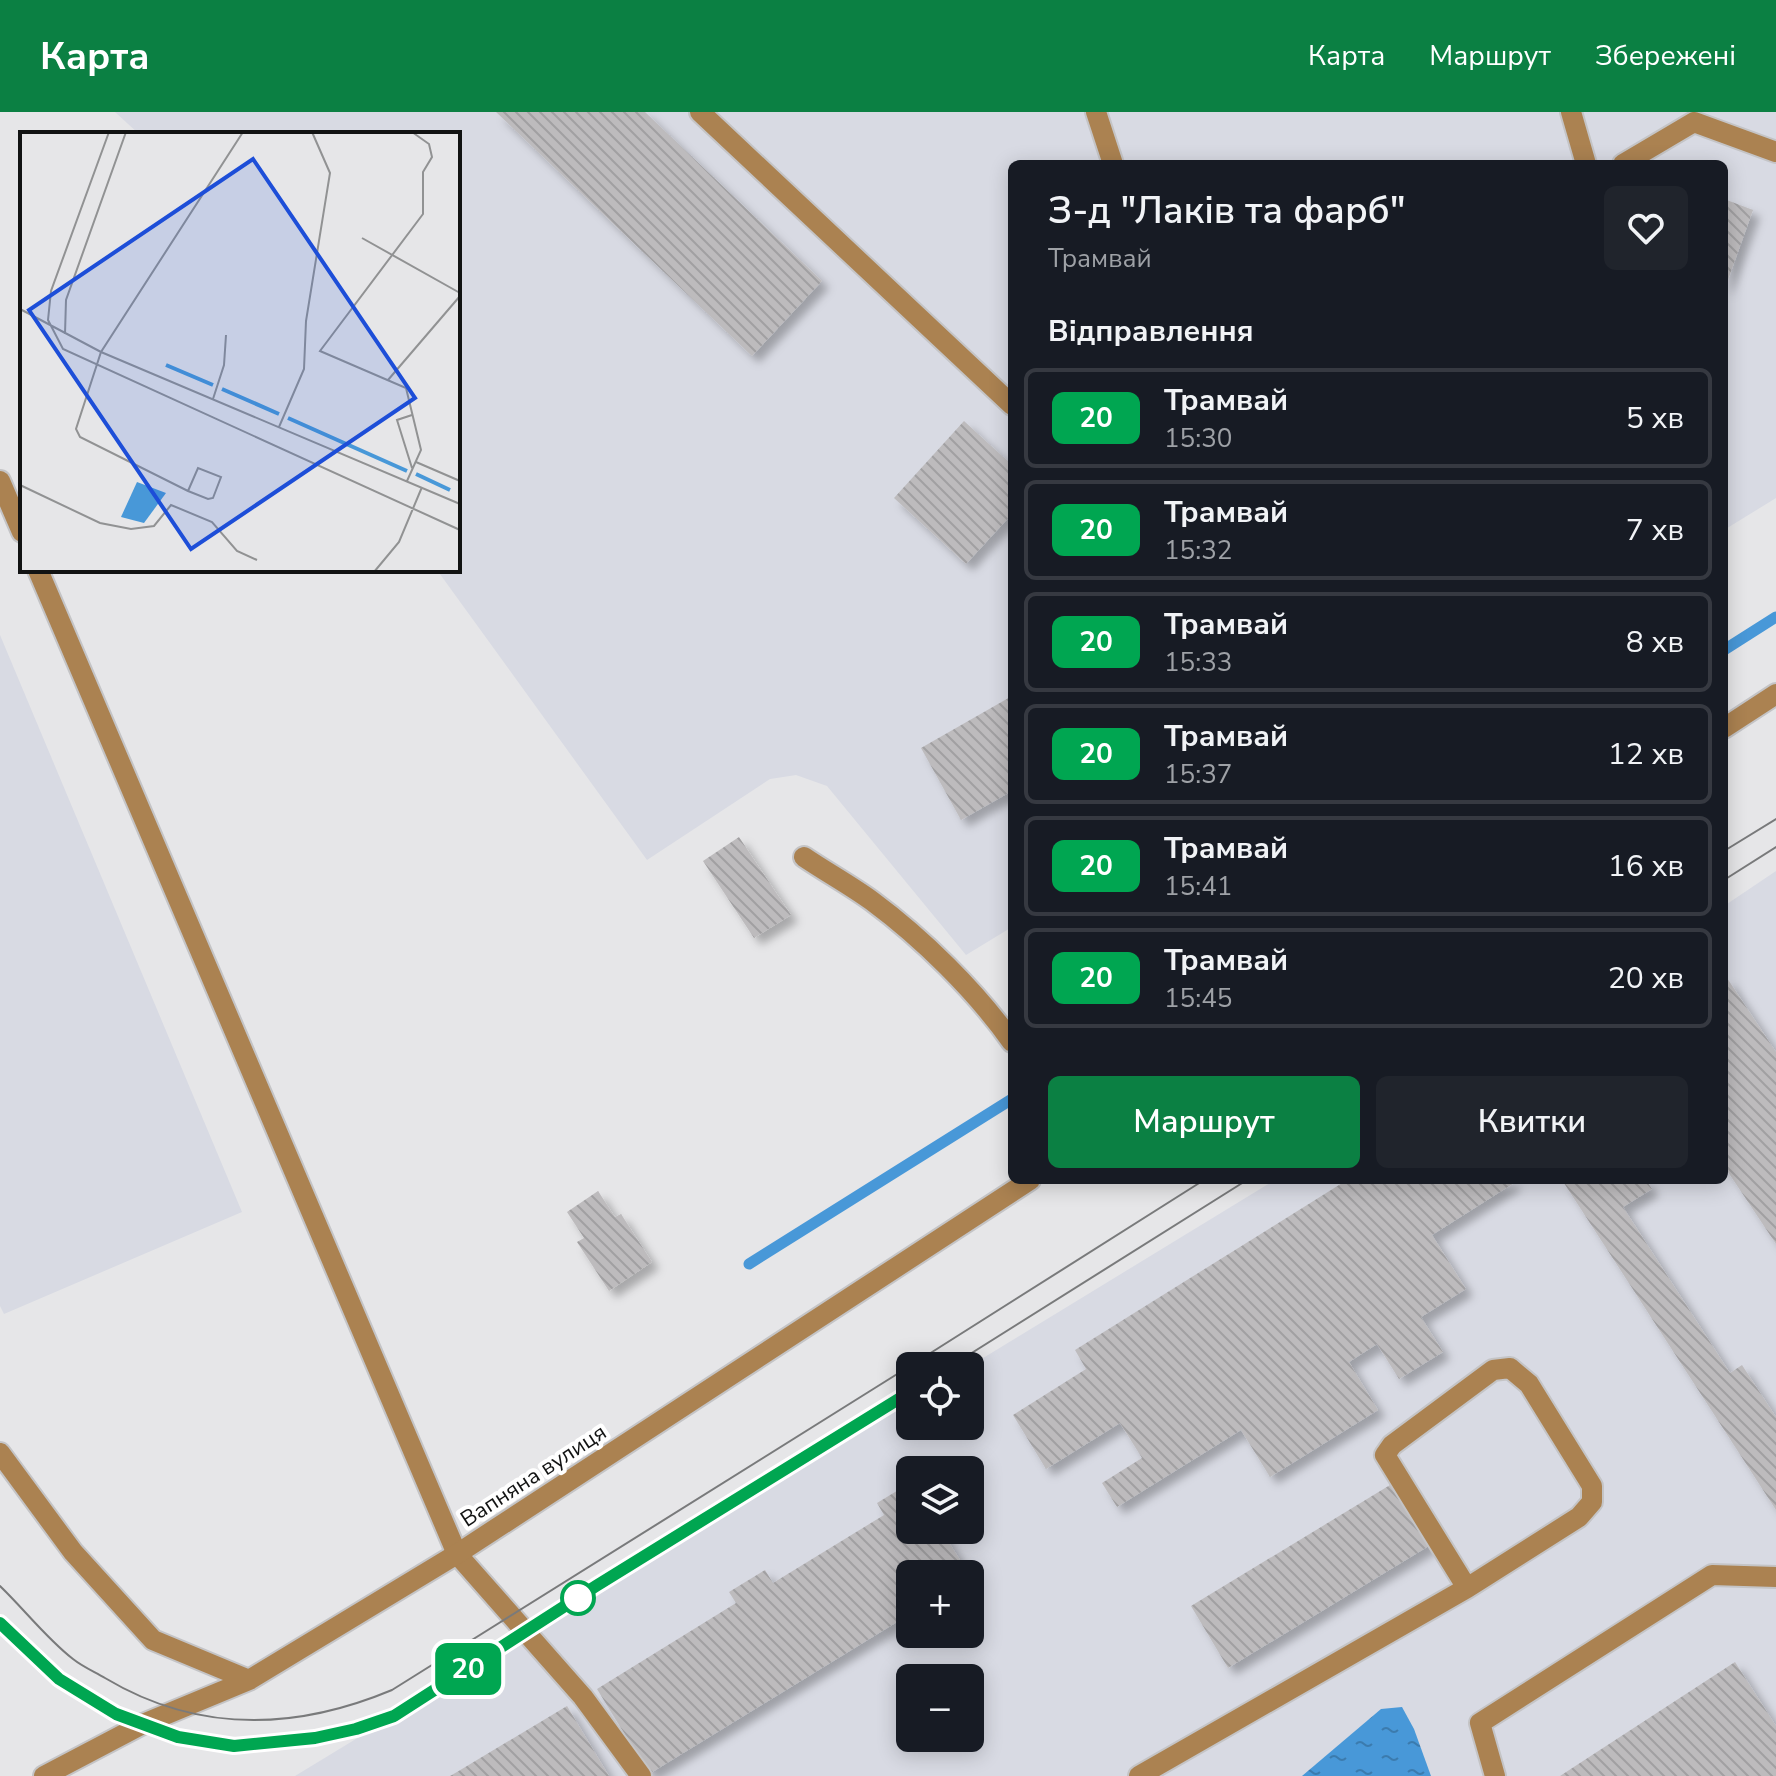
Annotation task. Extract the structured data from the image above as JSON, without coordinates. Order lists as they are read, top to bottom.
{
  "streets": {
    "street": ["Вапняна вулиця"]
  },
  "lines": ["tram line 20"],
  "page": {
    "header": "Карта",
    "nav": ["Карта", "Маршрут", "Збережені"],
    "on_map": "20",
    "heading": [
      ["З-д \"Лаків та фарб\"", "Трамвай"],
      "Відправлення"
    ],
    "list": [
      {
        "mark": "20",
        "name": "Трамвай",
        "note": "15:30",
        "value": "5 хв"
      },
      {
        "mark": "20",
        "name": "Трамвай",
        "note": "15:32",
        "value": "7 хв"
      },
      {
        "mark": "20",
        "name": "Трамвай",
        "note": "15:33",
        "value": "8 хв"
      },
      {
        "mark": "20",
        "name": "Трамвай",
        "note": "15:37",
        "value": "12 хв"
      },
      {
        "mark": "20",
        "name": "Трамвай",
        "note": "15:41",
        "value": "16 хв"
      },
      {
        "mark": "20",
        "name": "Трамвай",
        "note": "15:45",
        "value": "20 хв"
      }
    ],
    "buttons": ["Маршрут", "Квитки"],
    "map_buttons": ["+", "−"]
  }
}
